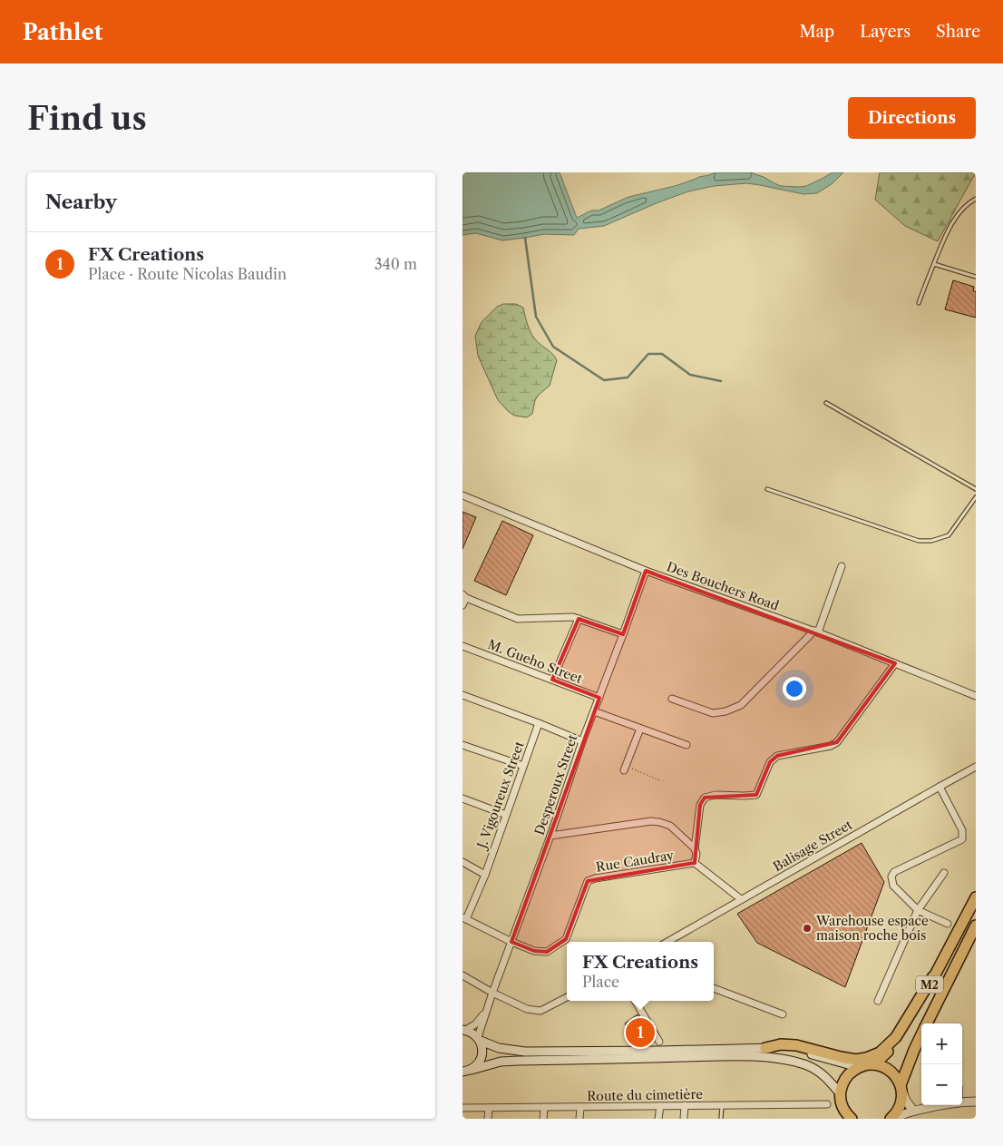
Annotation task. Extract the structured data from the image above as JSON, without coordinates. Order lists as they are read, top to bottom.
{
  "streets": {
    "highway": ["M2"],
    "street": [
      "Des Bouchers Road",
      "M. Gueho Street",
      "Desperoux Street",
      "J. Vigoureux Street",
      "Balisage Street",
      "Rue Caudray",
      "Route du cimetière"
    ]
  },
  "crossings": [
    ["Des Bouchers Road", "Desperoux Street"],
    ["M. Gueho Street", "Desperoux Street"],
    ["Desperoux Street", "Rue Caudray"]
  ],
  "places": ["Warehouse espace maison roche bois"],
  "page": {
    "header": "Pathlet",
    "nav": ["Map", "Layers", "Share"],
    "buttons": "Directions",
    "title": "Find us",
    "heading": "Nearby",
    "list": [
      {
        "mark": "1",
        "name": "FX Creations",
        "note": "Place · Route Nicolas Baudin",
        "value": "340 m"
      }
    ],
    "popup": ["FX Creations", "Place"],
    "pins": "1",
    "map_buttons": ["+", "−"]
  }
}
